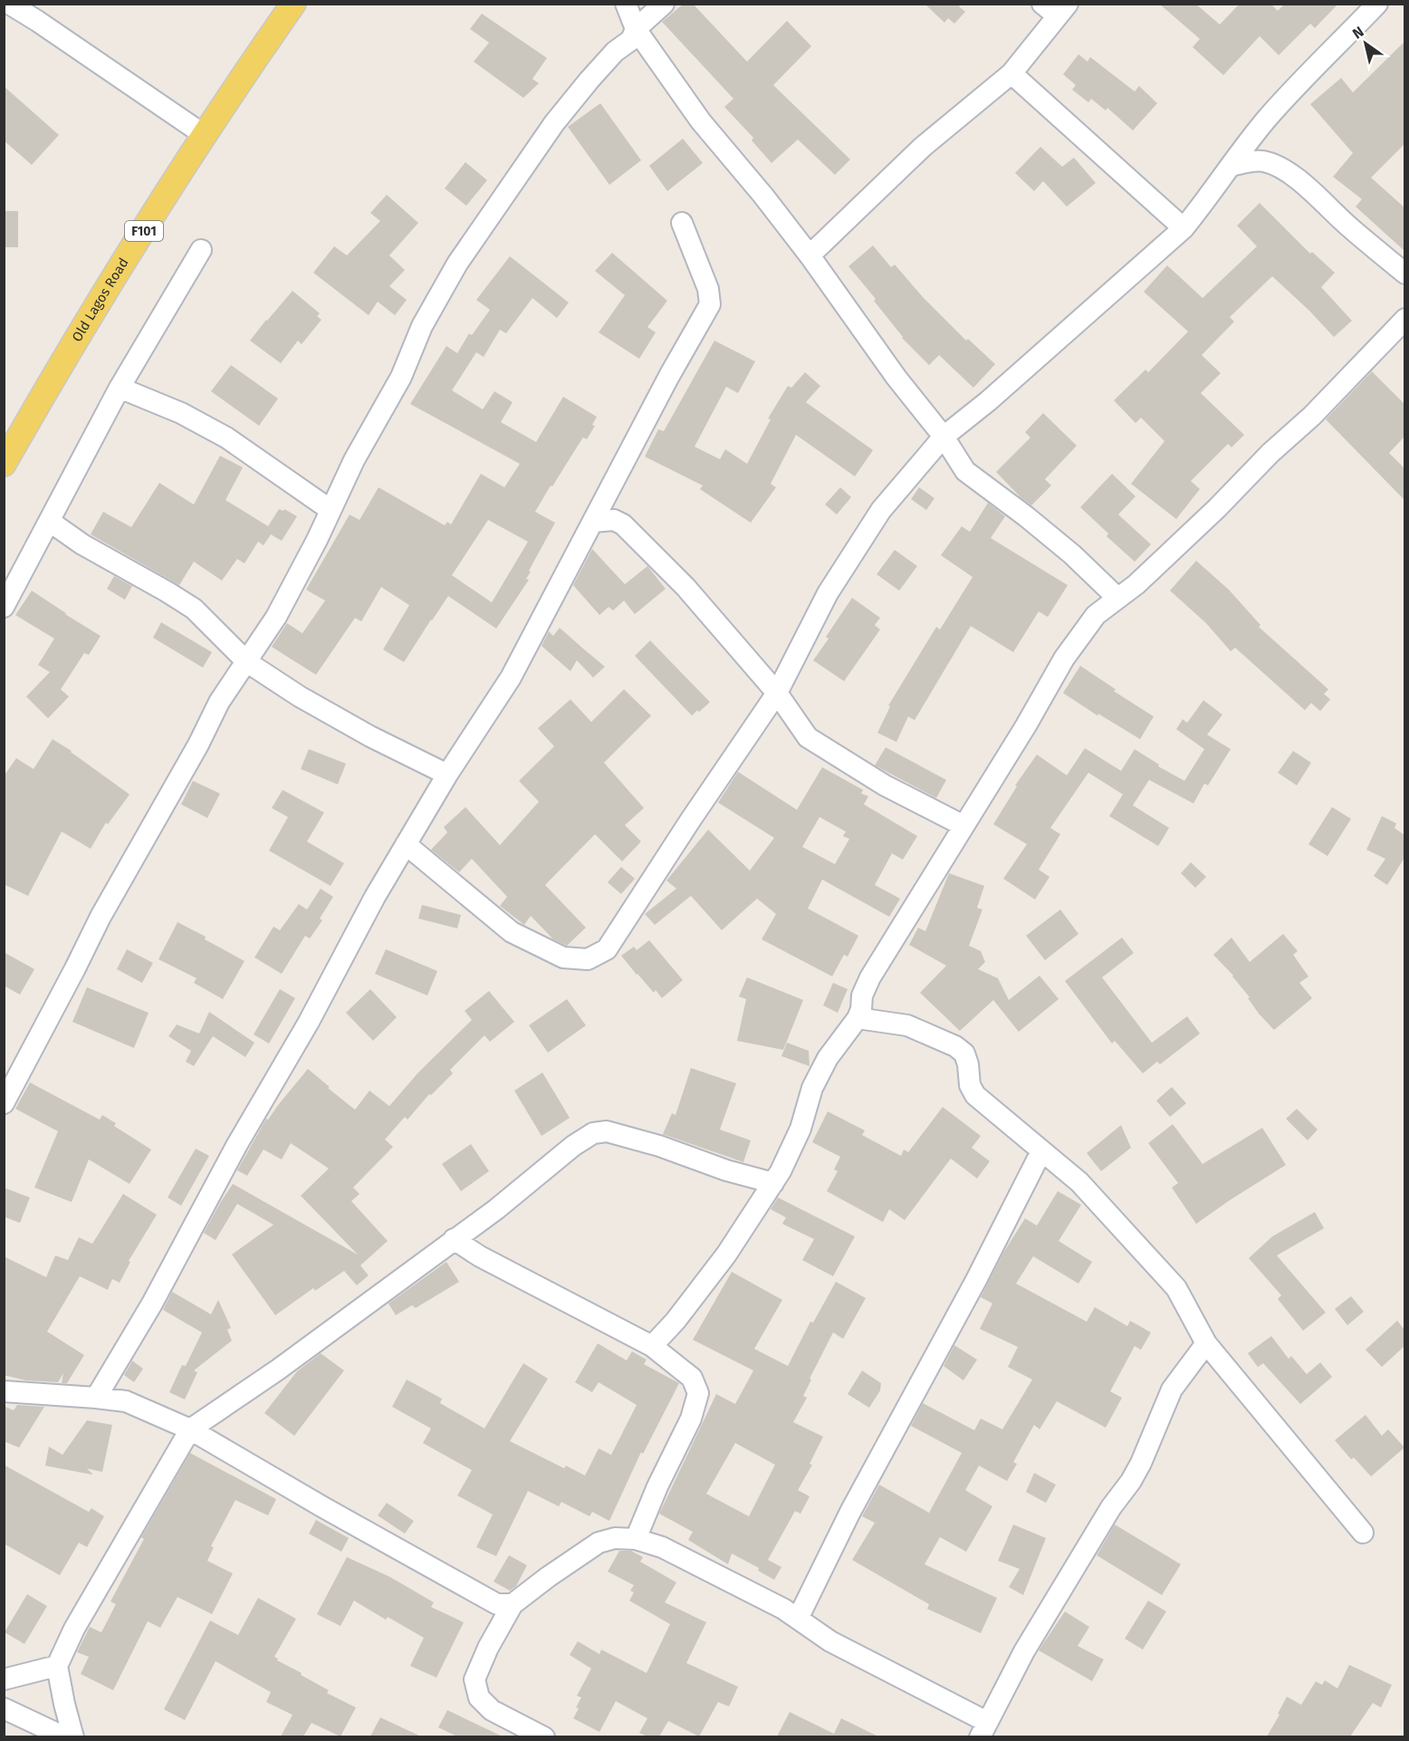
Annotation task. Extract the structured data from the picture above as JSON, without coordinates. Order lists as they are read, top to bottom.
{
  "streets": {
    "main road": ["F101", "Old Lagos Road"]
  },
  "north": "top left"
}
